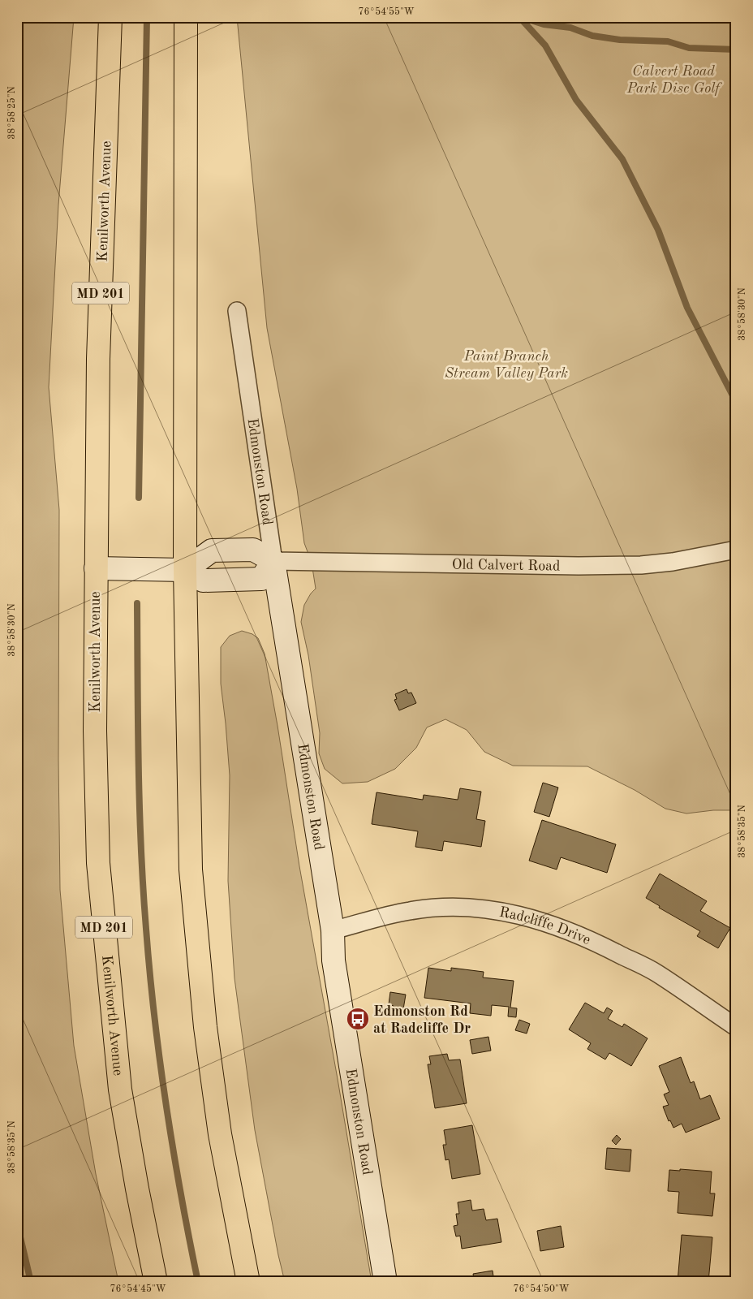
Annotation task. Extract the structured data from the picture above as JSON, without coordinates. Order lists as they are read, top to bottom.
{
  "streets": {
    "main road": ["Kenilworth Avenue", "MD 201"],
    "street": ["Edmonston Road", "Old Calvert Road", "Radcliffe Drive"]
  },
  "crossings": [
    ["Edmonston Road", "Old Calvert Road"],
    ["Edmonston Road", "Radcliffe Drive"]
  ],
  "parks": ["Calvert Road Park Disc Golf", "Paint Branch Stream Valley Park"],
  "places": {
    "bus stop": ["Edmonston Rd at Radcliffe Dr"]
  },
  "coordinates": [
    "76°54'55\"W",
    "38°58'25\"N",
    "38°58'30\"N",
    "38°58'35\"N",
    "76°54'45\"W",
    "76°54'50\"W"
  ]
}
